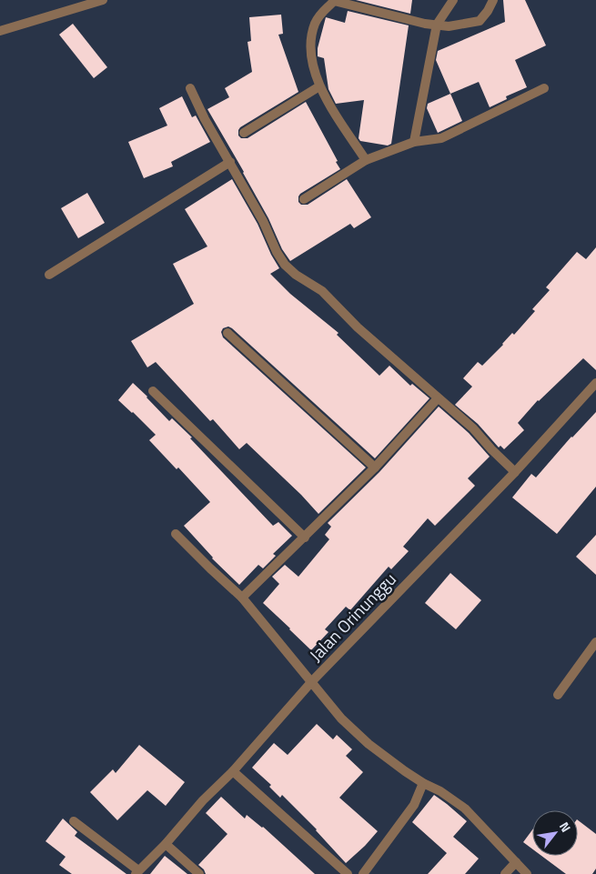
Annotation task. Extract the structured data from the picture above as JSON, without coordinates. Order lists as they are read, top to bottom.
{
  "streets": {
    "street": ["Jalan Orinunggu"]
  },
  "north": "top right"
}
